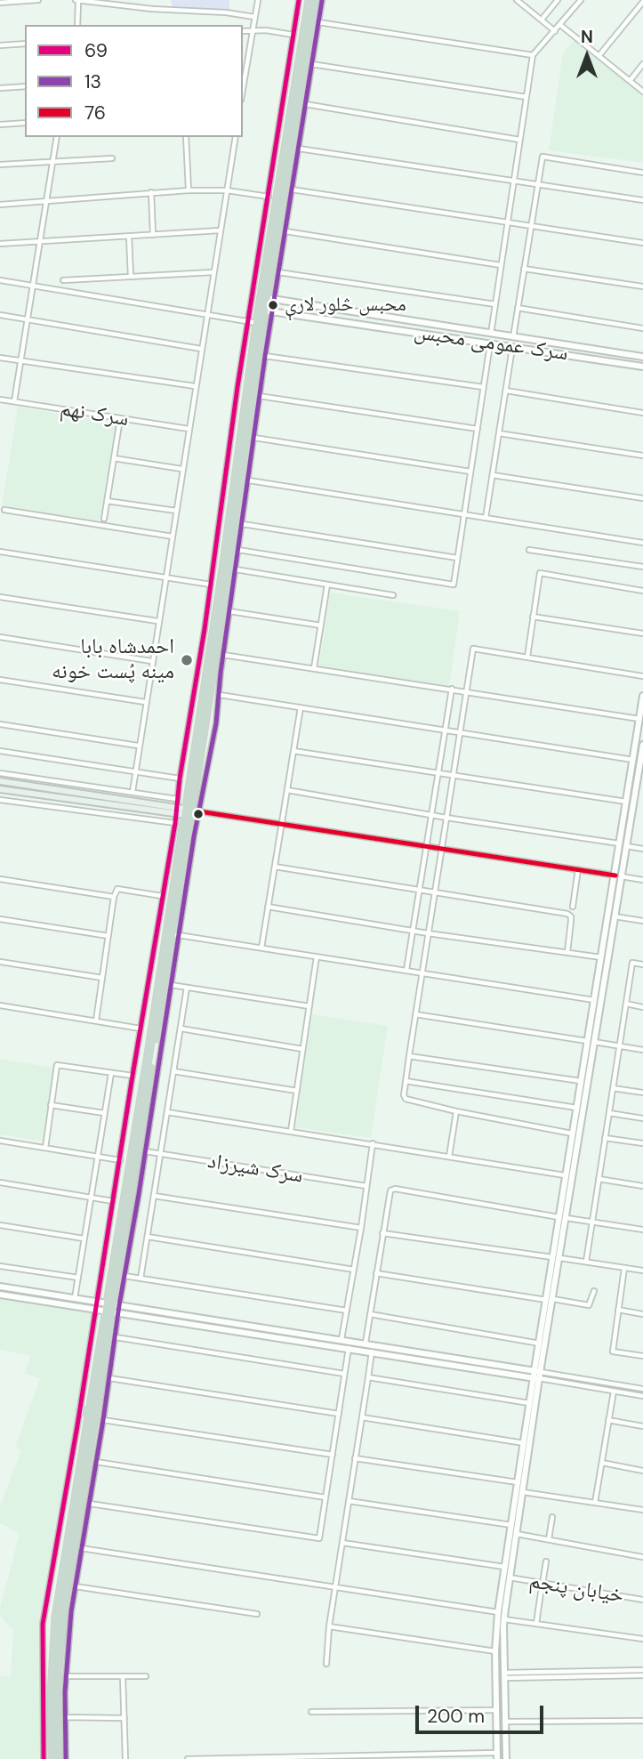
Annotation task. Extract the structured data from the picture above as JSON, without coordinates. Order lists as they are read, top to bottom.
{
  "streets": {
    "street": [
      "سرک عمومی محبس",
      "سرک نهم",
      "سرک شیرزاد",
      "خیابان پنجم"
    ]
  },
  "places": ["محبس څلور لارې", "احمدشاه بابا مینه پُست خونه"],
  "lines": ["transit line 69", "transit line 13", "transit line 76"],
  "legend": ["69", "13", "76"],
  "scale_bar": "200 m",
  "north": "top"
}
